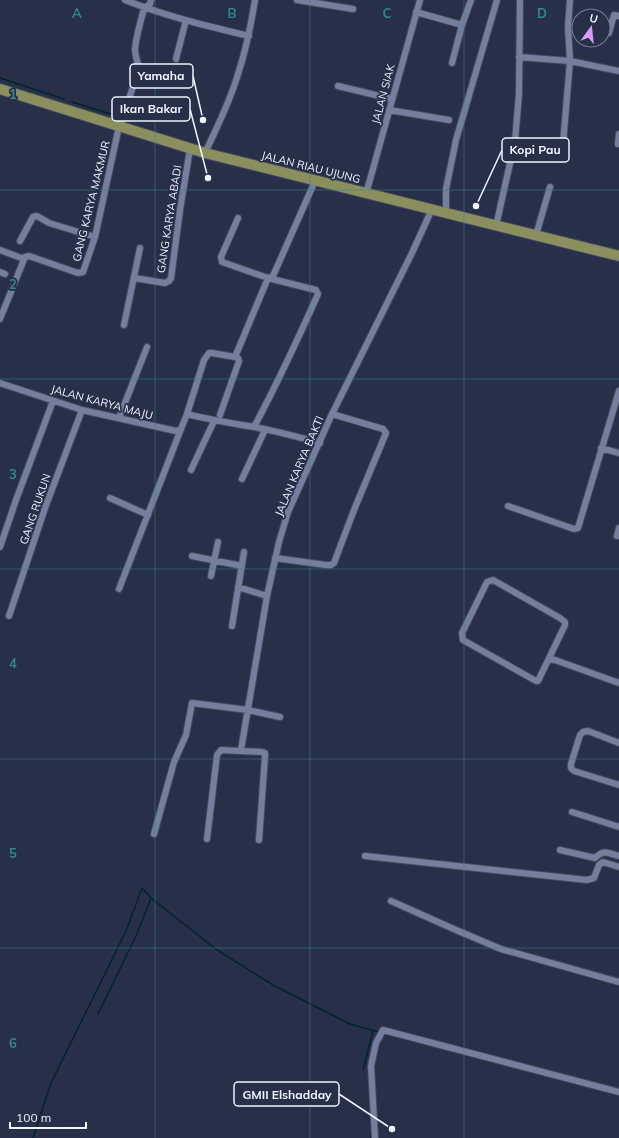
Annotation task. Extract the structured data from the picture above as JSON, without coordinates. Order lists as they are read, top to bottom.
{
  "streets": {
    "main road": ["JALAN RIAU UJUNG"],
    "street": [
      "JALAN SIAK",
      "GANG KARYA MAKMUR",
      "GANG KARYA ABADI",
      "JALAN KARYA MAJU",
      "JALAN KARYA BAKTI",
      "GANG RUKUN"
    ]
  },
  "crossings": [
    ["JALAN SIAK", "JALAN RIAU UJUNG"],
    ["JALAN RIAU UJUNG", "GANG KARYA MAKMUR"],
    ["JALAN RIAU UJUNG", "GANG KARYA ABADI"],
    ["JALAN RIAU UJUNG", "JALAN KARYA BAKTI"],
    ["JALAN KARYA MAJU", "GANG RUKUN"]
  ],
  "places": [
    "Yamaha",
    "Ikan Bakar",
    "Kopi Pau",
    "GMII Elshadday"
  ],
  "scale_bar": "100 m",
  "north": "top",
  "grid": {
    "columns": [
      "A",
      "B",
      "C",
      "D"
    ],
    "rows": [
      "1",
      "2",
      "3",
      "4",
      "5",
      "6"
    ]
  }
}
